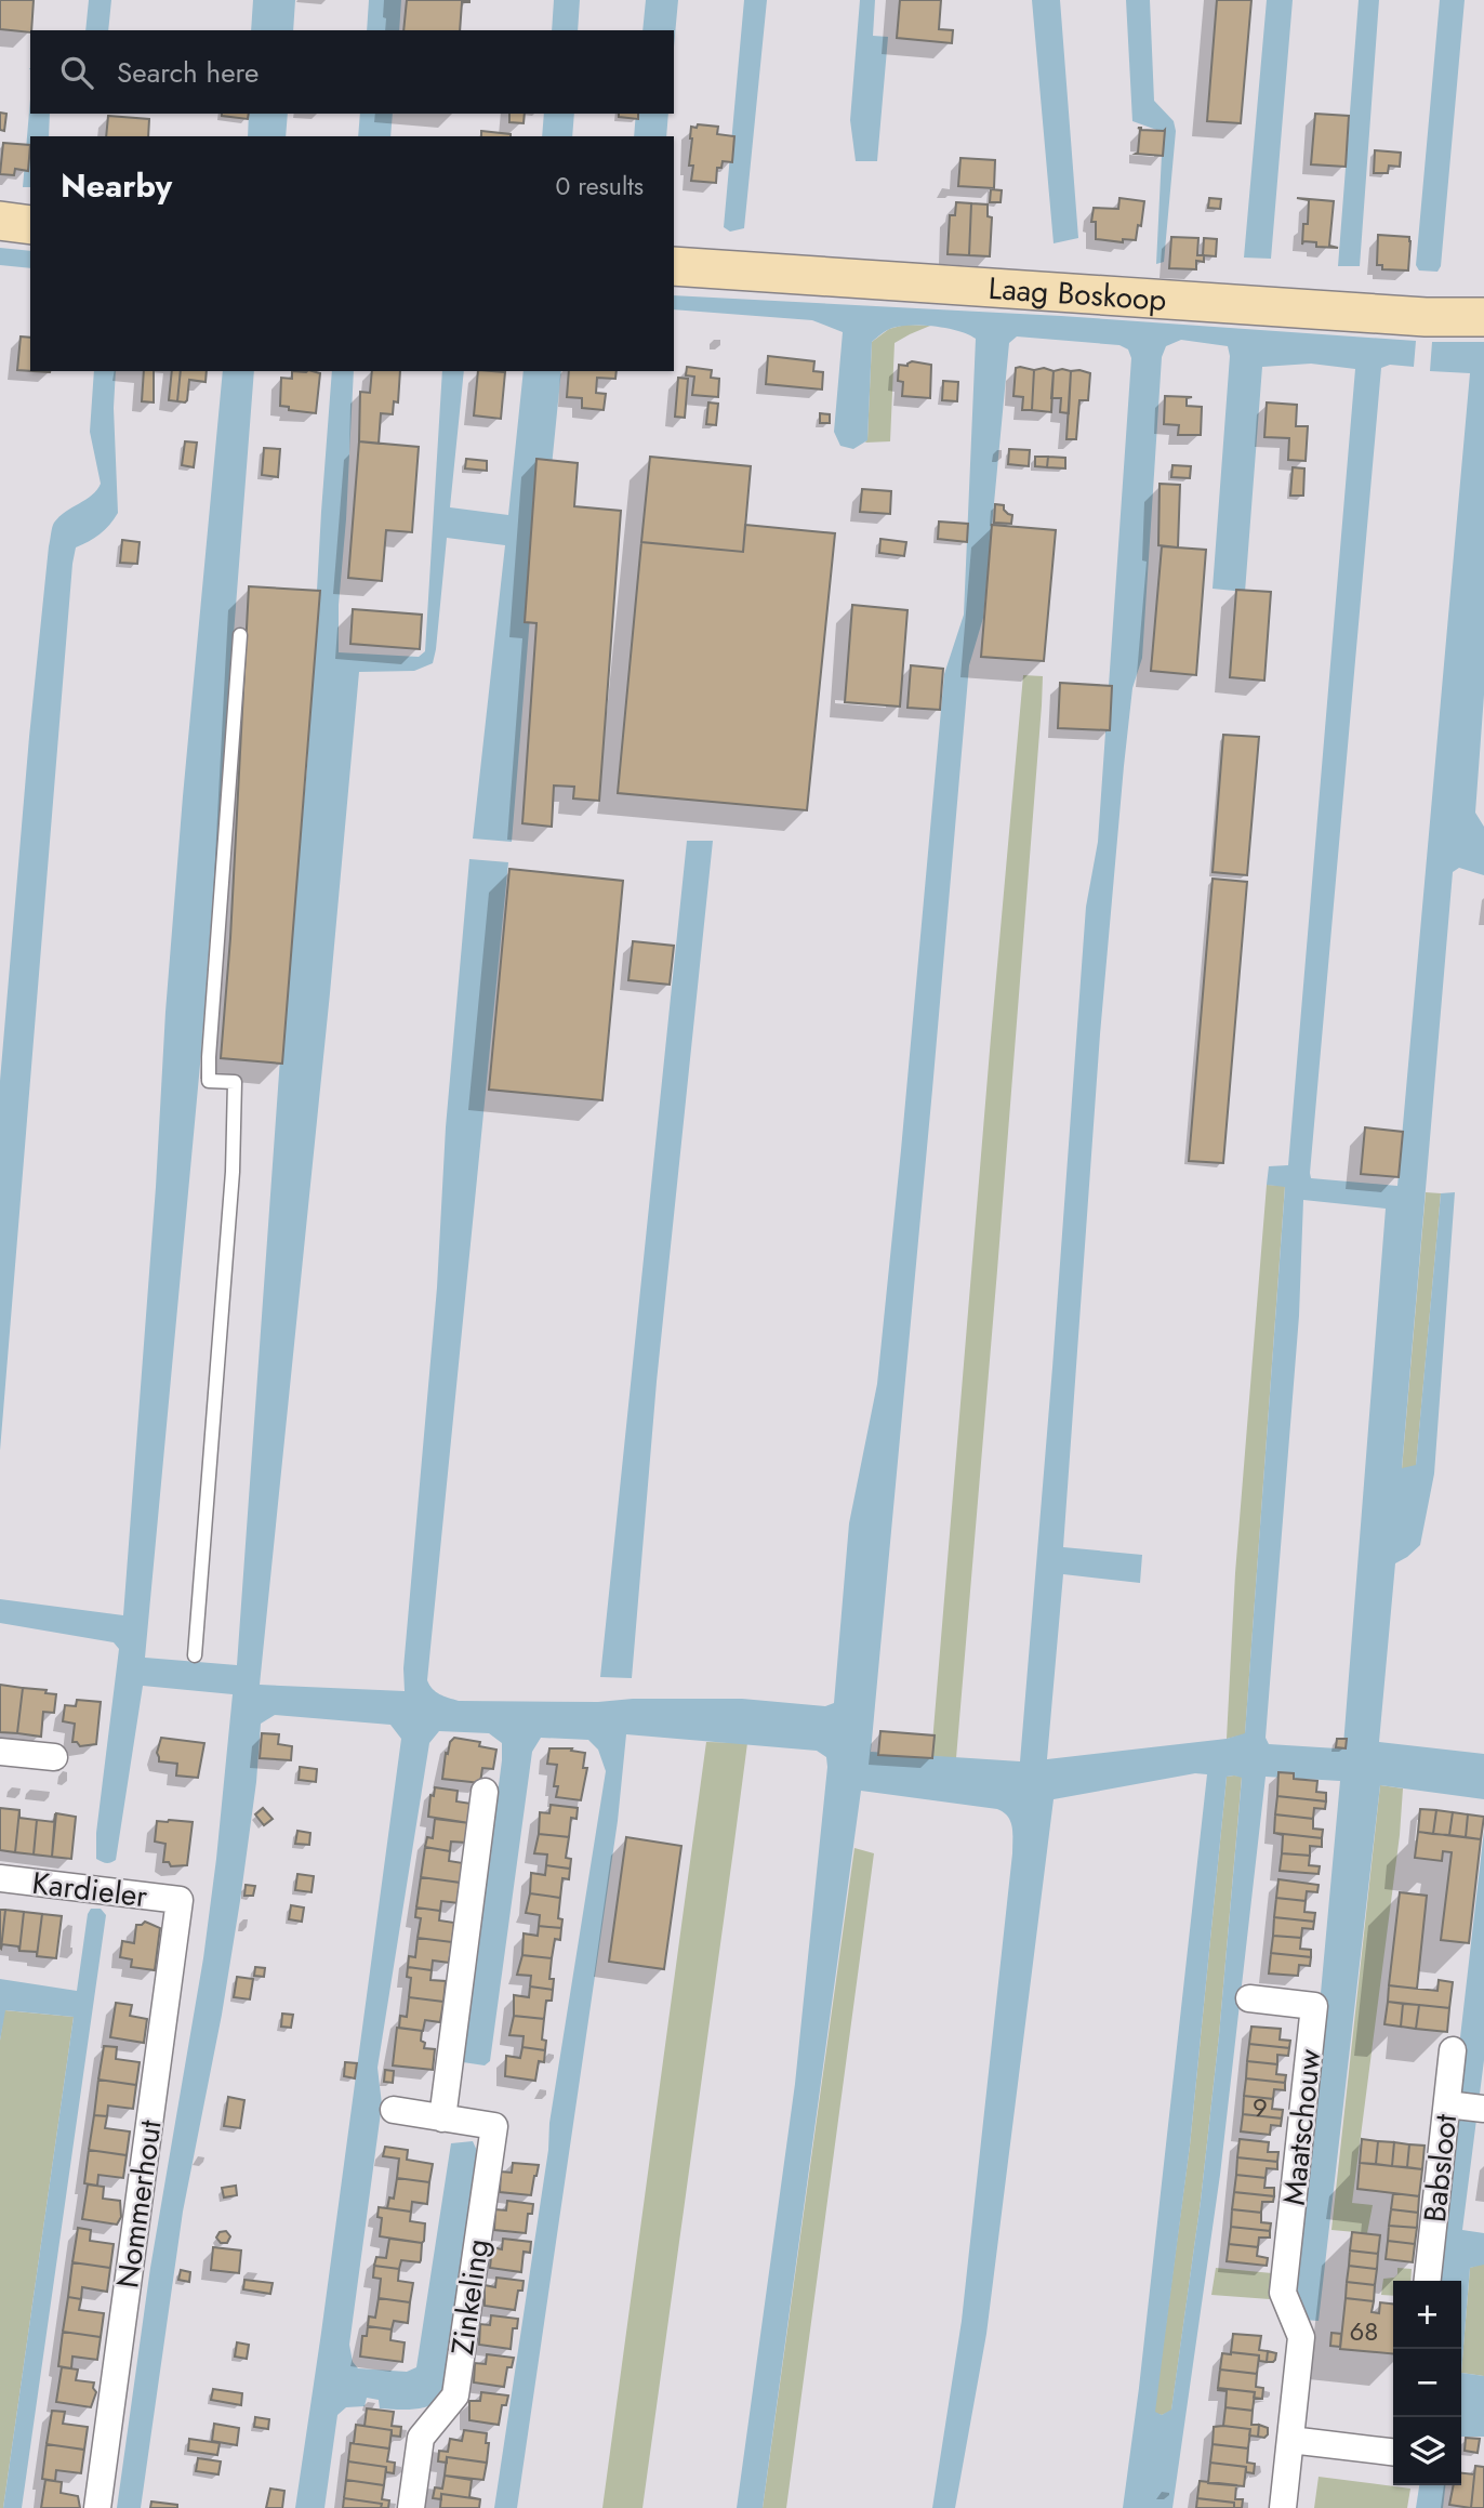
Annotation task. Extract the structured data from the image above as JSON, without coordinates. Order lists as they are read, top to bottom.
{
  "streets": {
    "street": [
      "Laag Boskoop",
      "Kardieler",
      "Maatschouw",
      "Babsloot",
      "Nommerhout",
      "Zinkeling"
    ]
  },
  "crossings": [
    ["Kardieler", "Nommerhout"]
  ],
  "house_numbers": ["9", "68"],
  "page": {
    "search": "Search here",
    "heading": ["Nearby", "0 results"],
    "map_buttons": ["+", "−"]
  }
}
